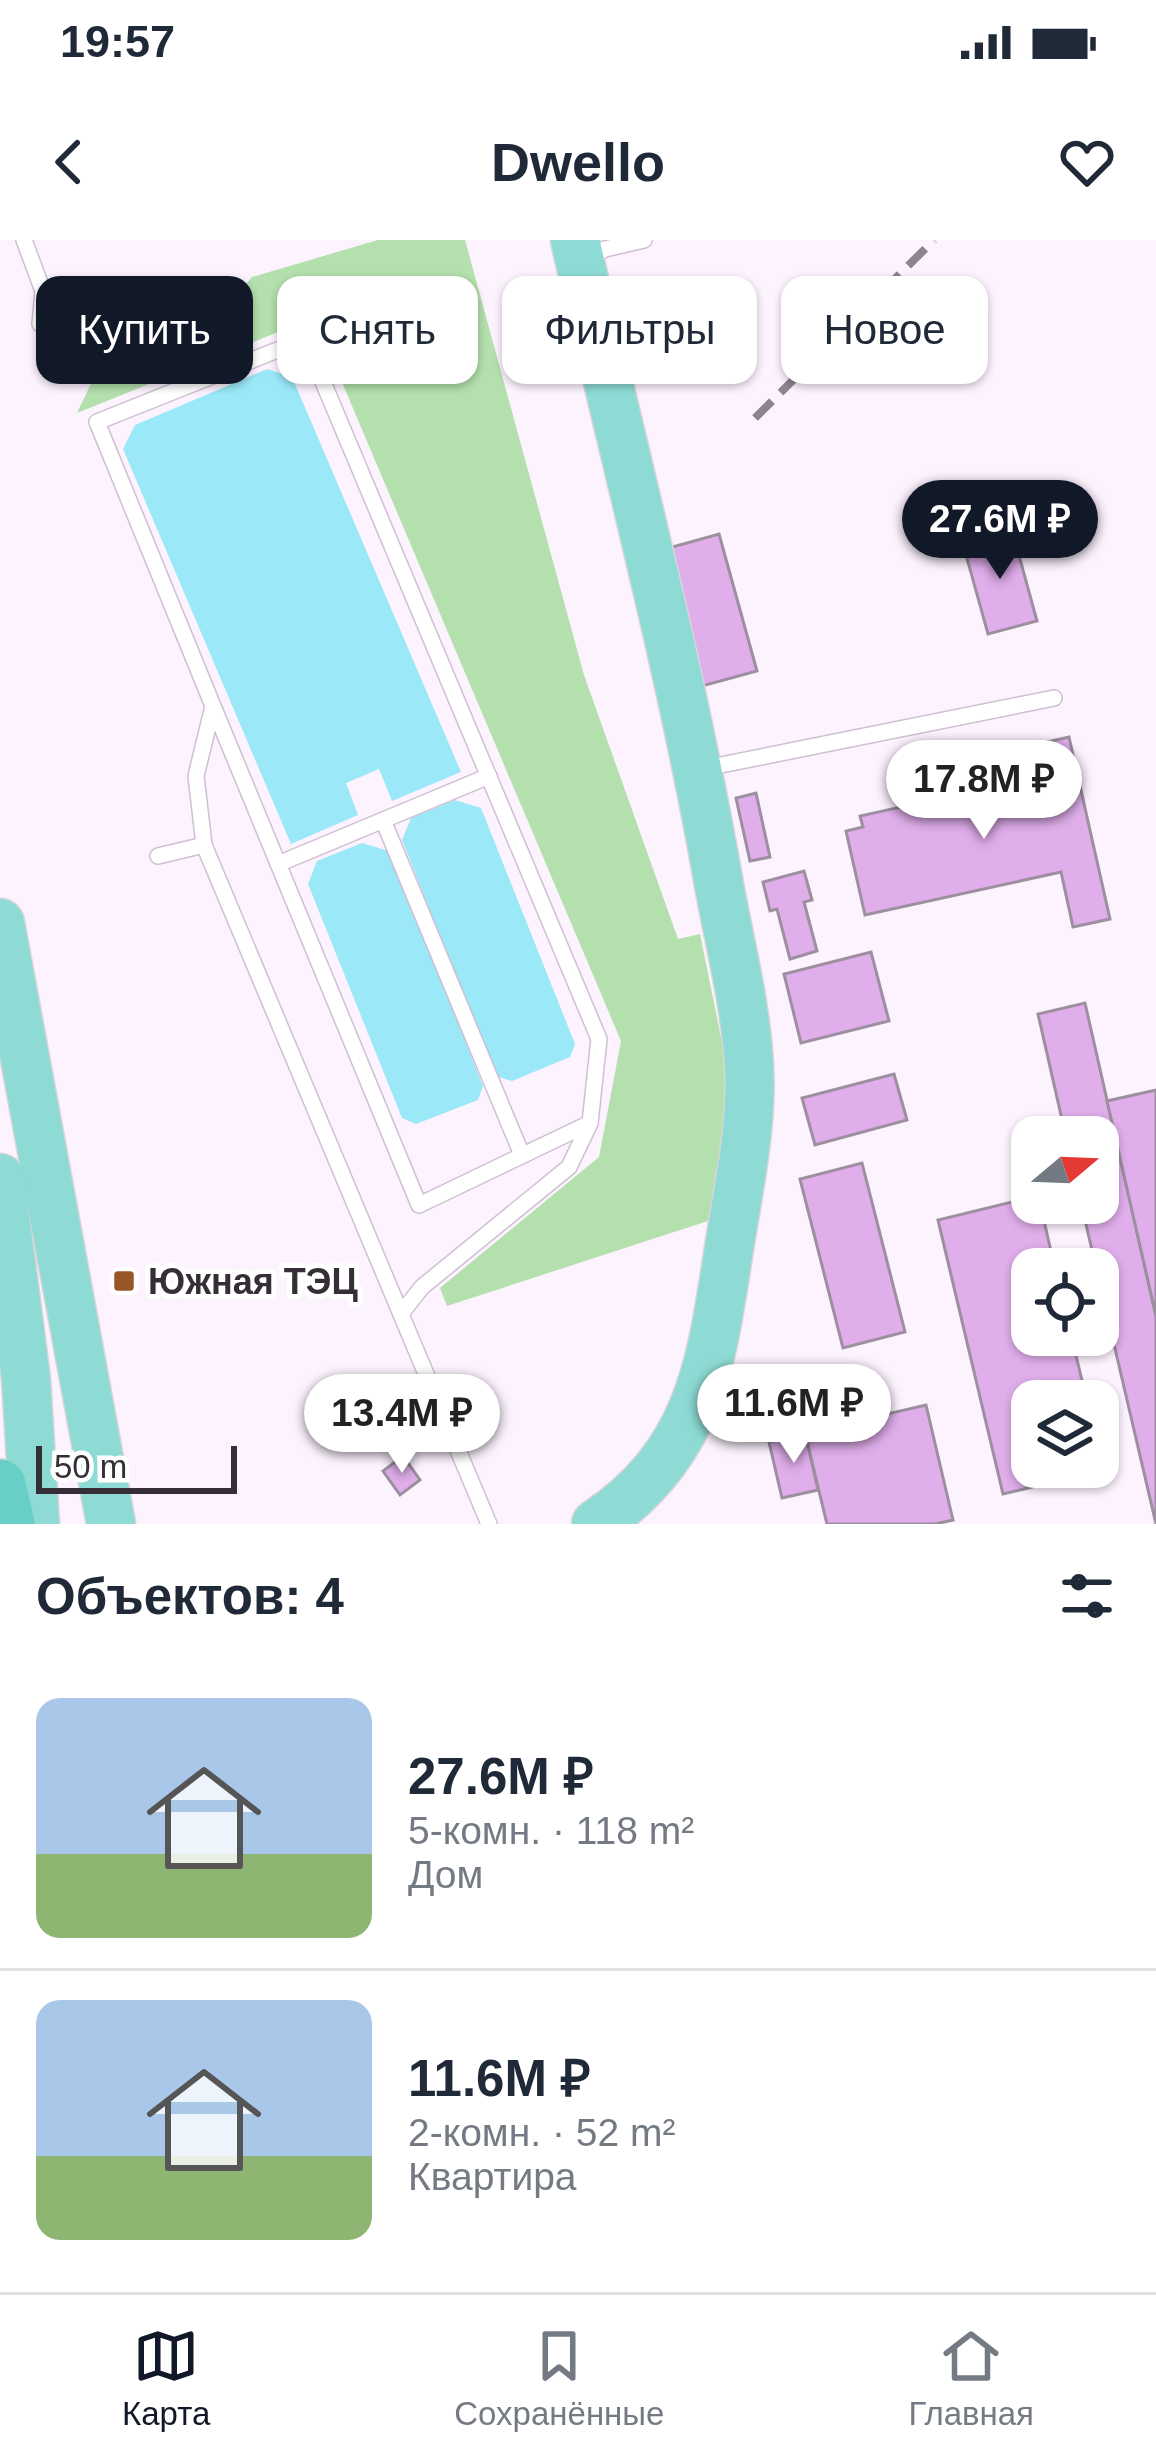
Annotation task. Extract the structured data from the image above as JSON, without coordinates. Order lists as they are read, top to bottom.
{
  "places": {
    "transit": ["Южная ТЭЦ"]
  },
  "scale_bar": "50 m",
  "north": "right",
  "page": {
    "status": "19:57",
    "header": "Dwello",
    "chip": [
      "Купить",
      "Снять",
      "Фильтры",
      "Новое"
    ],
    "price": [
      "27.6M ₽",
      "17.8M ₽",
      "11.6M ₽",
      "13.4M ₽"
    ],
    "scale": "50 m",
    "heading": "Объектов: 4",
    "list": [
      {
        "name": "27.6M ₽",
        "note": "5-комн. · 118 m² · Дом"
      },
      {
        "name": "11.6M ₽",
        "note": "2-комн. · 52 m² · Квартира"
      }
    ],
    "tabs": ["Карта", "Сохранённые", "Главная"]
  }
}
